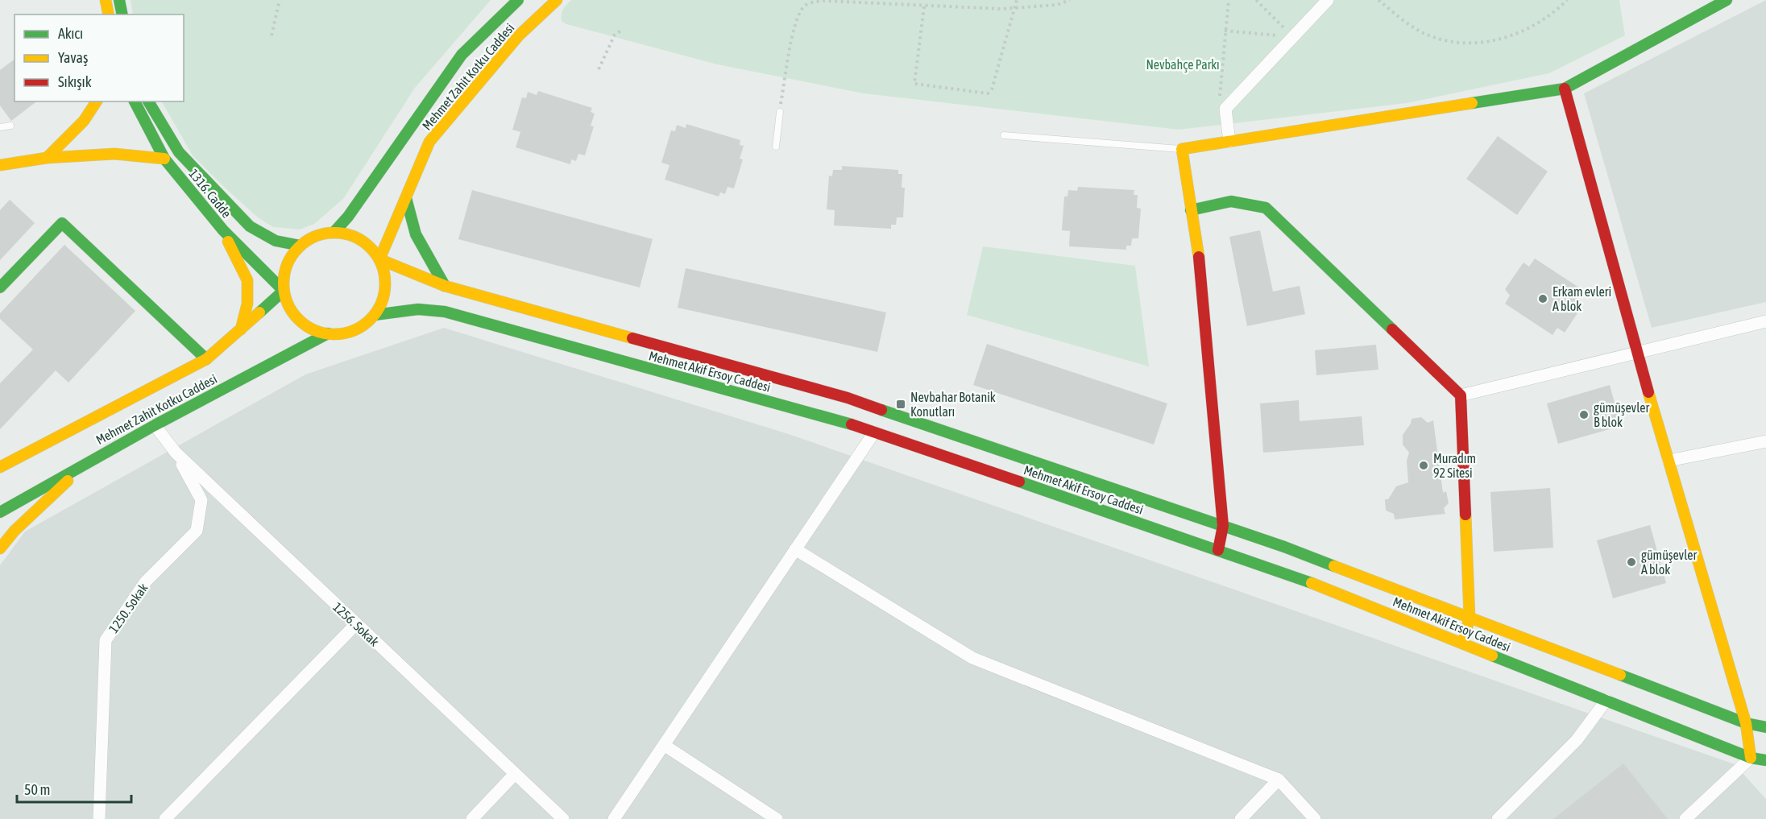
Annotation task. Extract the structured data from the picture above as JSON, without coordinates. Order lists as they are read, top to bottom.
{
  "streets": {
    "main road": ["Mehmet Zahit Kotku Caddesi", "1316. Cadde", "Mehmet Akif Ersoy Caddesi"],
    "street": ["1250. Sokak", "1256. Sokak"]
  },
  "crossings": [
    ["Mehmet Zahit Kotku Caddesi", "1316. Cadde"],
    ["Mehmet Zahit Kotku Caddesi", "Mehmet Akif Ersoy Caddesi"],
    ["Mehmet Zahit Kotku Caddesi", "1256. Sokak"],
    ["1316. Cadde", "Mehmet Akif Ersoy Caddesi"],
    ["1250. Sokak", "1256. Sokak"]
  ],
  "parks": ["Nevbahçe Parkı"],
  "places": {
    "other": [
      "Erkam evleri A blok",
      "gümüşevler B blok",
      "Muradım 92 Sitesi",
      "gümüşevler A blok"
    ],
    "transit": ["Nevbahar Botanik Konutları"]
  },
  "legend": ["Akıcı", "Yavaş", "Sıkışık"],
  "scale_bar": "50 m"
}
